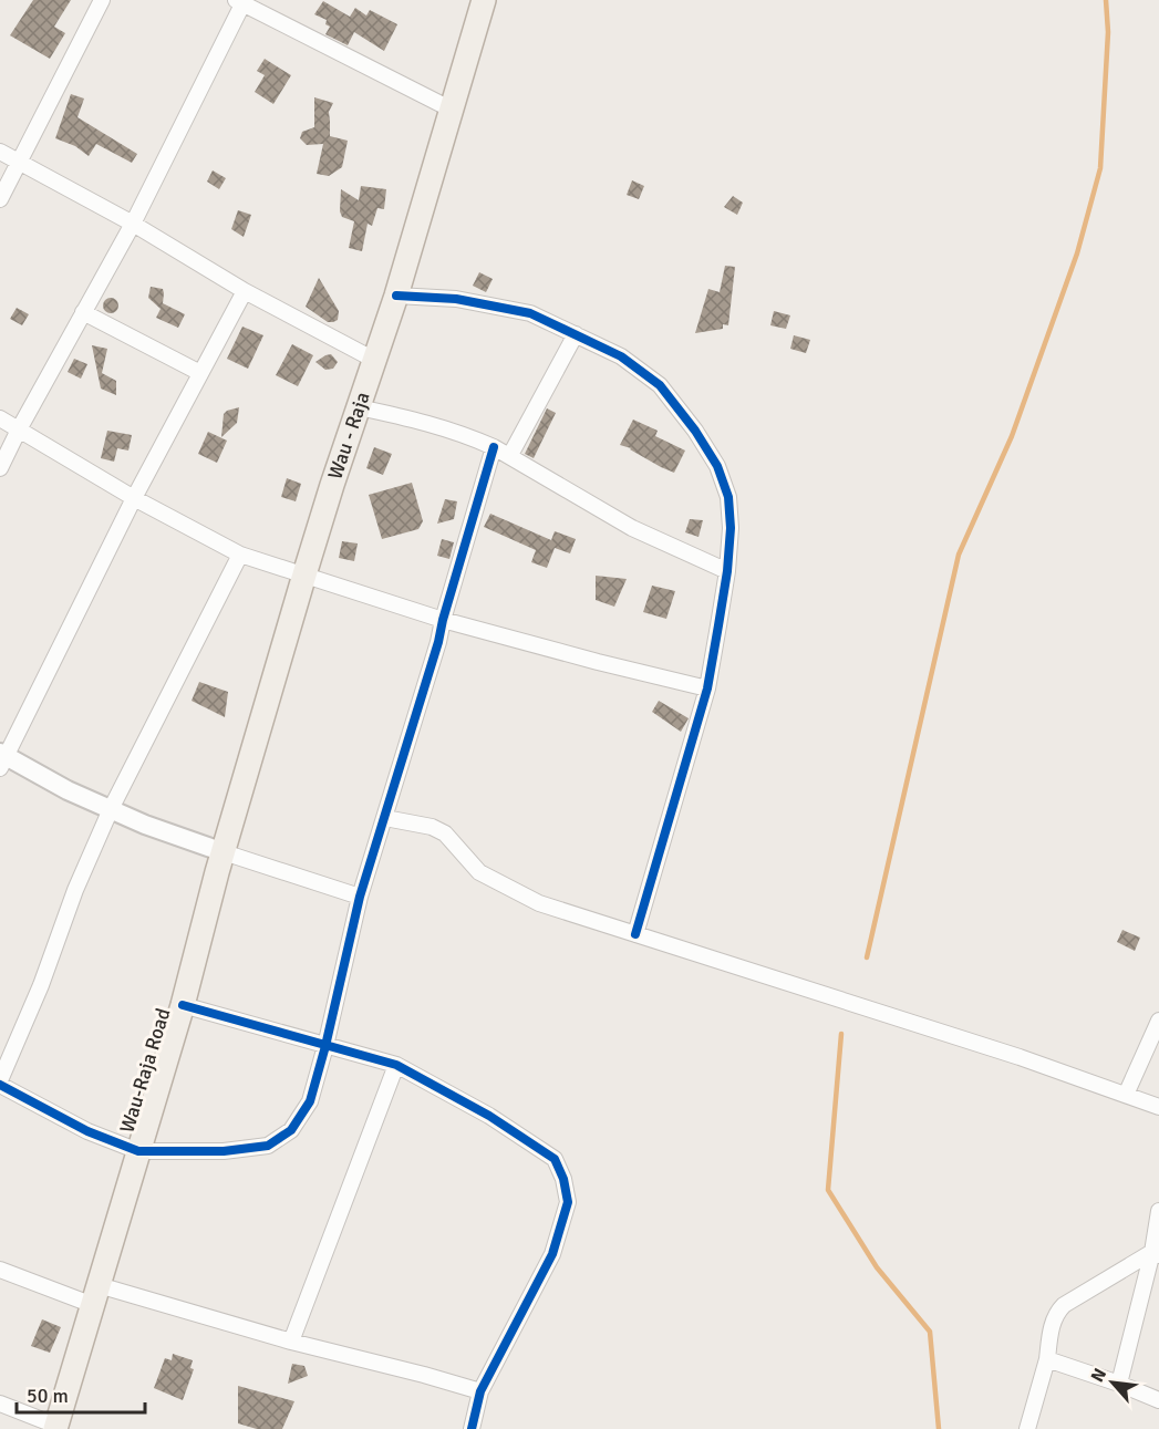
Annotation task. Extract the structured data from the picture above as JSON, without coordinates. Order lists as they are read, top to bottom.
{
  "streets": {
    "main road": ["Wau - Raja", "Wau-Raja Road"]
  },
  "crossings": [
    ["Wau - Raja", "Wau-Raja Road"]
  ],
  "scale_bar": "50 m",
  "north": "top left"
}
